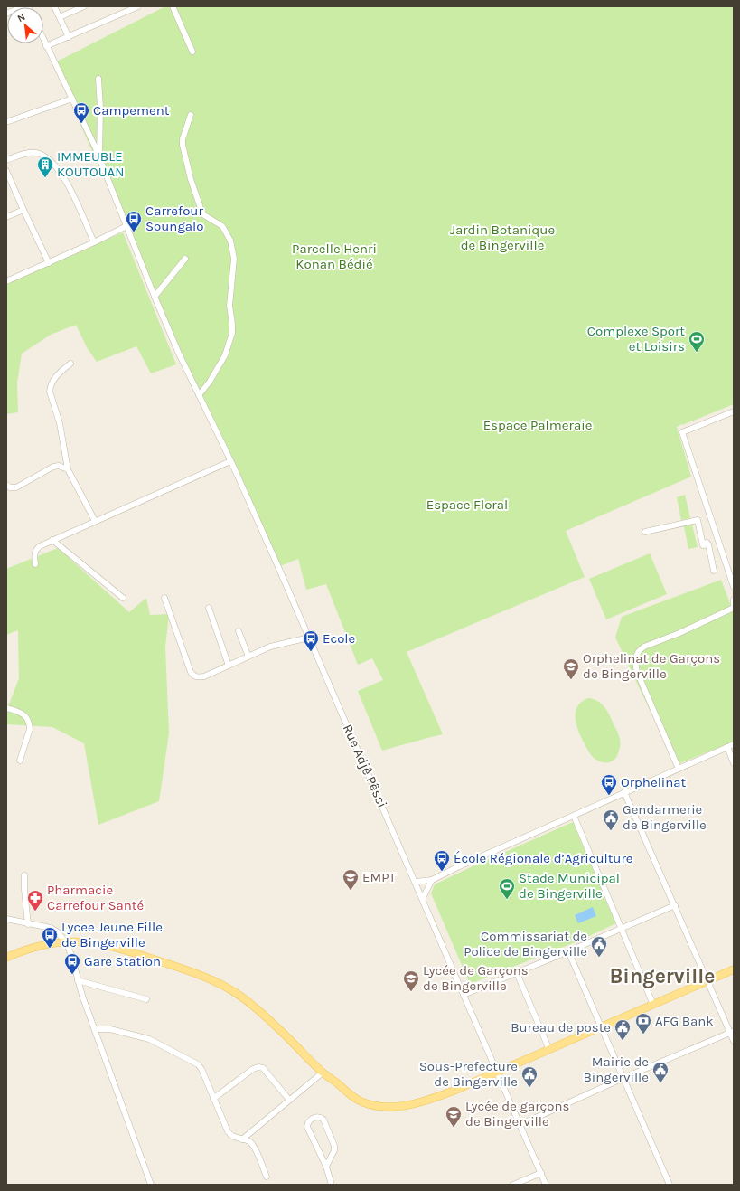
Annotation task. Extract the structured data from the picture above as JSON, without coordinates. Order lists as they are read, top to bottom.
{
  "streets": {
    "street": ["Rue Adjê Pêssi"]
  },
  "districts": ["Bingerville"],
  "parks": [
    "Jardin Botanique de Bingerville",
    "Parcelle Henri Konan Bédié",
    "Espace Palmeraie",
    "Espace Floral"
  ],
  "places": {
    "bus stop": [
      "Campement",
      "Carrefour Soungalo",
      "Ecole",
      "Orphelinat",
      "École Régionale d’Agriculture",
      "Lycee Jeune Fille de Bingerville",
      "Gare Station"
    ],
    "building": ["IMMEUBLE KOUTOUAN"],
    "sports": ["Complexe Sport et Loisirs", "Stade Municipal de Bingerville"],
    "school or university": [
      "Orphelinat de Garçons de Bingerville",
      "EMPT",
      "Lycée de Garçons de Bingerville",
      "Lycée de garçons de Bingerville"
    ],
    "public building": [
      "Gendarmerie de Bingerville",
      "Commissariat de Police de Bingerville",
      "Bureau de poste",
      "Mairie de Bingerville",
      "Sous-Prefecture de Bingerville"
    ],
    "pharmacy": ["Pharmacie Carrefour Santé"],
    "bank": ["AFG Bank"]
  },
  "north": "top left"
}
